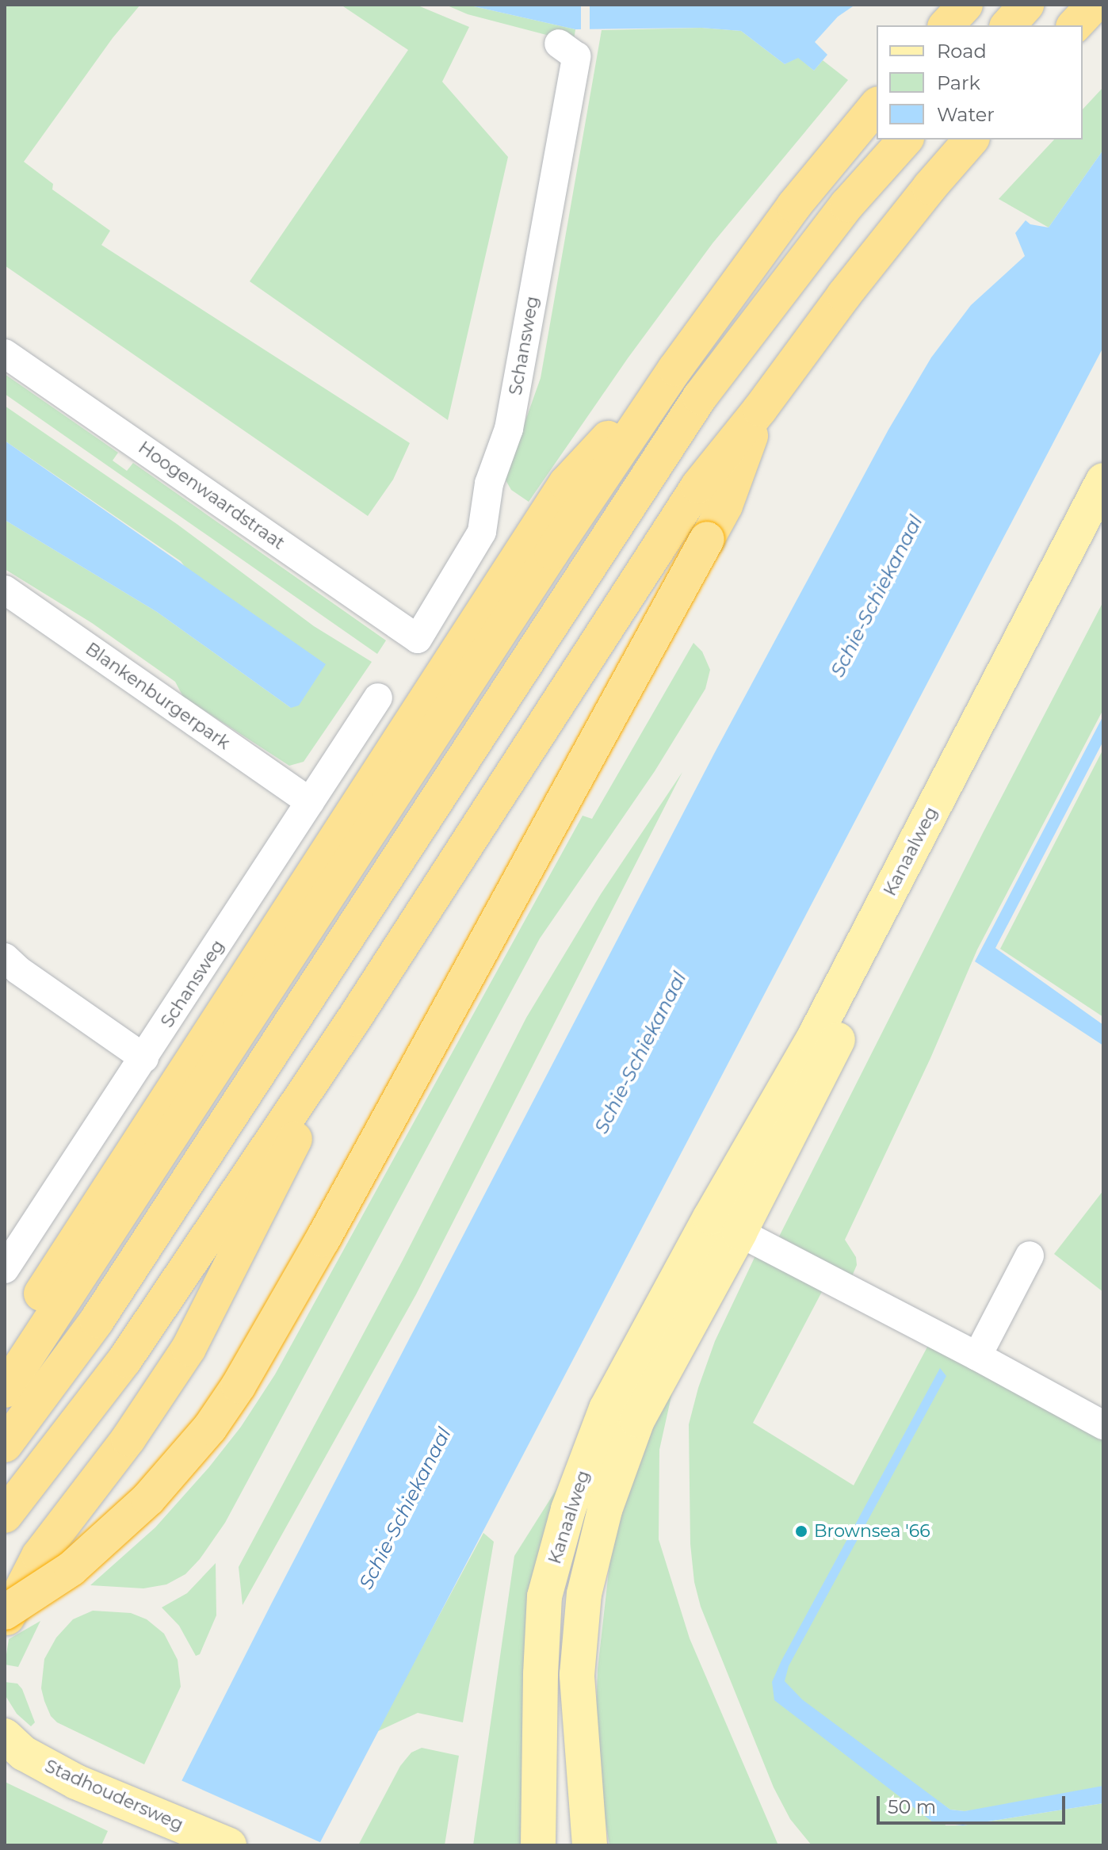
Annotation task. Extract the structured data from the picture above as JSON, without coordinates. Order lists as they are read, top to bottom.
{
  "streets": {
    "main road": ["Kanaalweg", "Stadhoudersweg"],
    "street": ["Schansweg", "Hoogenwaardstraat", "Blankenburgerpark"]
  },
  "crossings": [
    ["Schansweg", "Hoogenwaardstraat"],
    ["Schansweg", "Blankenburgerpark"]
  ],
  "water": ["Schie-Schiekanaal"],
  "places": ["Brownsea '66"],
  "legend": ["Road", "Park", "Water"],
  "scale_bar": "50 m"
}
